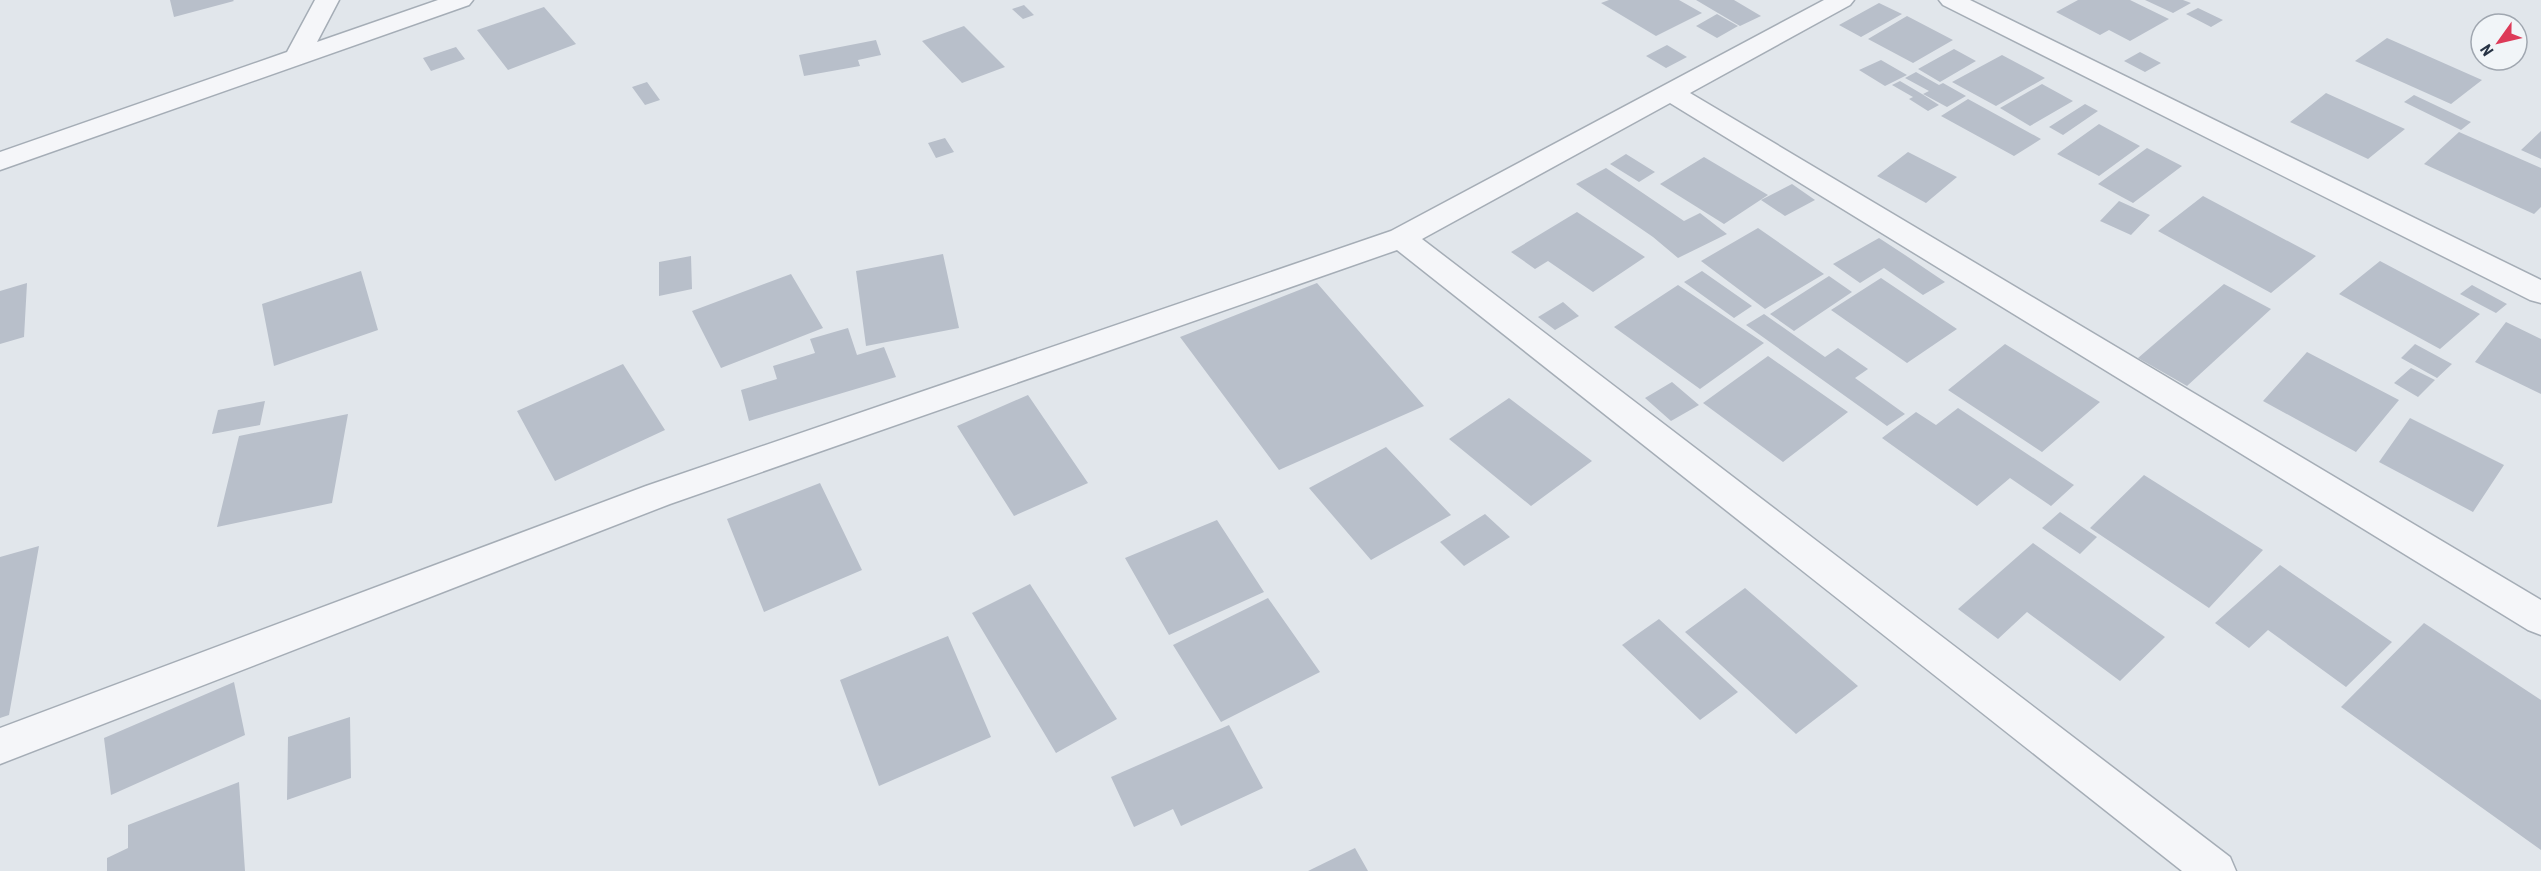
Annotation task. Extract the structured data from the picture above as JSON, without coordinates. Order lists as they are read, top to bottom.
{
  "north": "bottom left"
}
